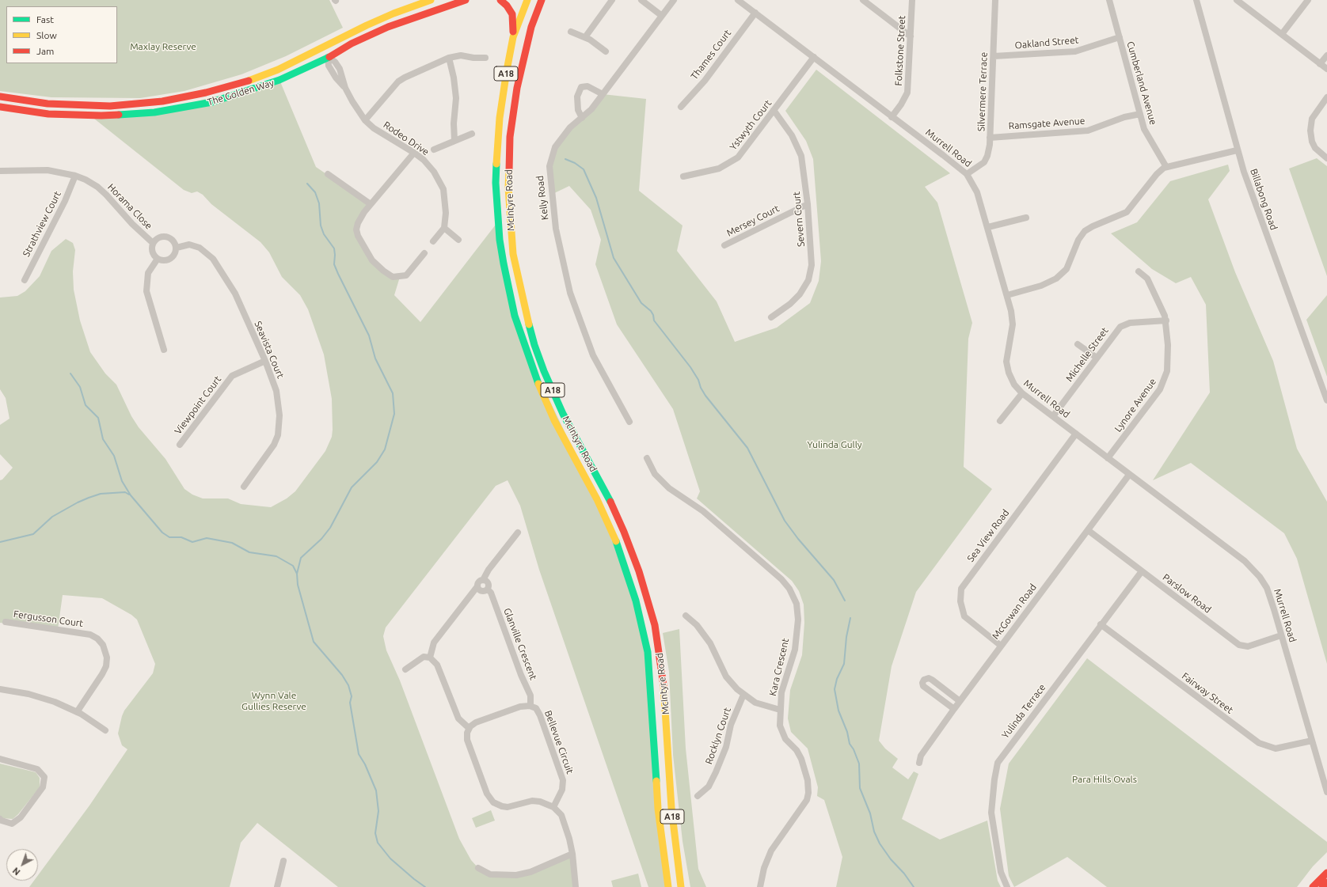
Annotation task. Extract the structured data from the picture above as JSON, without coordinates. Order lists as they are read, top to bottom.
{
  "streets": {
    "main road": ["A18", "The Golden Way", "McIntyre Road"],
    "street": [
      "Oakland Street",
      "Folkstone Street",
      "Thames Court",
      "Cumberland Avenue",
      "Silvermere Terrace",
      "Ramsgate Avenue",
      "Ystwyth Court",
      "Rodeo Drive",
      "Murrell Road",
      "Kelly Road",
      "Billabong Road",
      "Horama Close",
      "Severn Court",
      "Mersey Court",
      "Strathview Court",
      "Seavista Court",
      "Michelle Street",
      "Viewpoint Court",
      "Lynore Avenue",
      "Sea View Road",
      "Parslow Road",
      "McGowan Road",
      "Fergusson Court",
      "Glanville Crescent",
      "Kara Crescent",
      "Fairway Street",
      "Yulinda Terrace",
      "Rocklyn Court",
      "Bellevue Circuit"
    ]
  },
  "crossings": [
    ["Oakland Street", "Cumberland Avenue"],
    ["Oakland Street", "Silvermere Terrace"],
    ["Folkstone Street", "Murrell Road"],
    ["Thames Court", "Murrell Road"],
    ["Cumberland Avenue", "Ramsgate Avenue"],
    ["Silvermere Terrace", "Ramsgate Avenue"],
    ["Silvermere Terrace", "Murrell Road"],
    ["The Golden Way", "Rodeo Drive"],
    ["Ystwyth Court", "Murrell Road"],
    ["Ystwyth Court", "Severn Court"],
    ["Murrell Road", "Michelle Street"],
    ["Murrell Road", "Lynore Avenue"],
    ["Murrell Road", "Sea View Road"],
    ["Murrell Road", "Parslow Road"],
    ["Murrell Road", "McGowan Road"],
    ["Murrell Road", "Fairway Street"],
    ["Horama Close", "Strathview Court"],
    ["Horama Close", "Seavista Court"],
    ["Severn Court", "Mersey Court"],
    ["Seavista Court", "Viewpoint Court"],
    ["Michelle Street", "Lynore Avenue"],
    ["Sea View Road", "McGowan Road"],
    ["Parslow Road", "McGowan Road"],
    ["Parslow Road", "Yulinda Terrace"],
    ["Glanville Crescent", "Bellevue Circuit"],
    ["Fairway Street", "Yulinda Terrace"]
  ],
  "parks": [
    "Maxlay Reserve",
    "Yulinda Gully",
    "Wynn Vale Gullies Reserve",
    "Para Hills Ovals"
  ],
  "legend": ["Fast", "Slow", "Jam"],
  "north": "bottom left"
}
